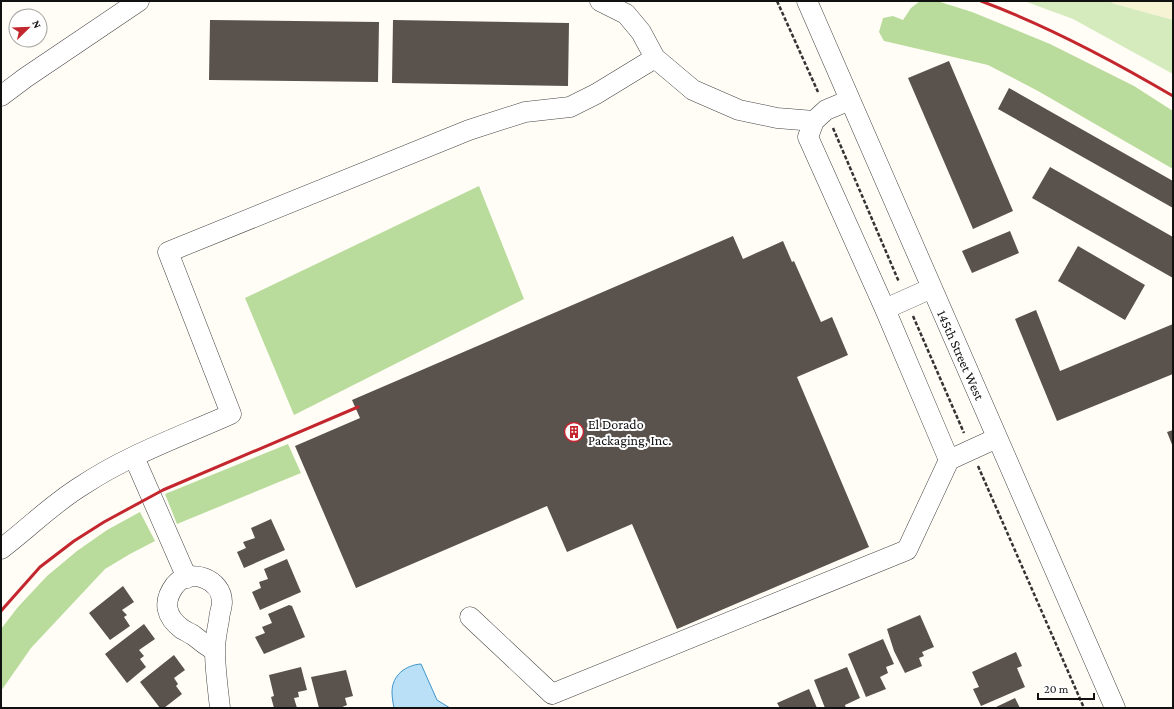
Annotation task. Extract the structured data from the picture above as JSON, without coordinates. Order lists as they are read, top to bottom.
{
  "streets": {
    "street": ["145th Street West"]
  },
  "places": {
    "building": ["El Dorado Packaging, Inc."]
  },
  "scale_bar": "20 m",
  "north": "top right"
}
